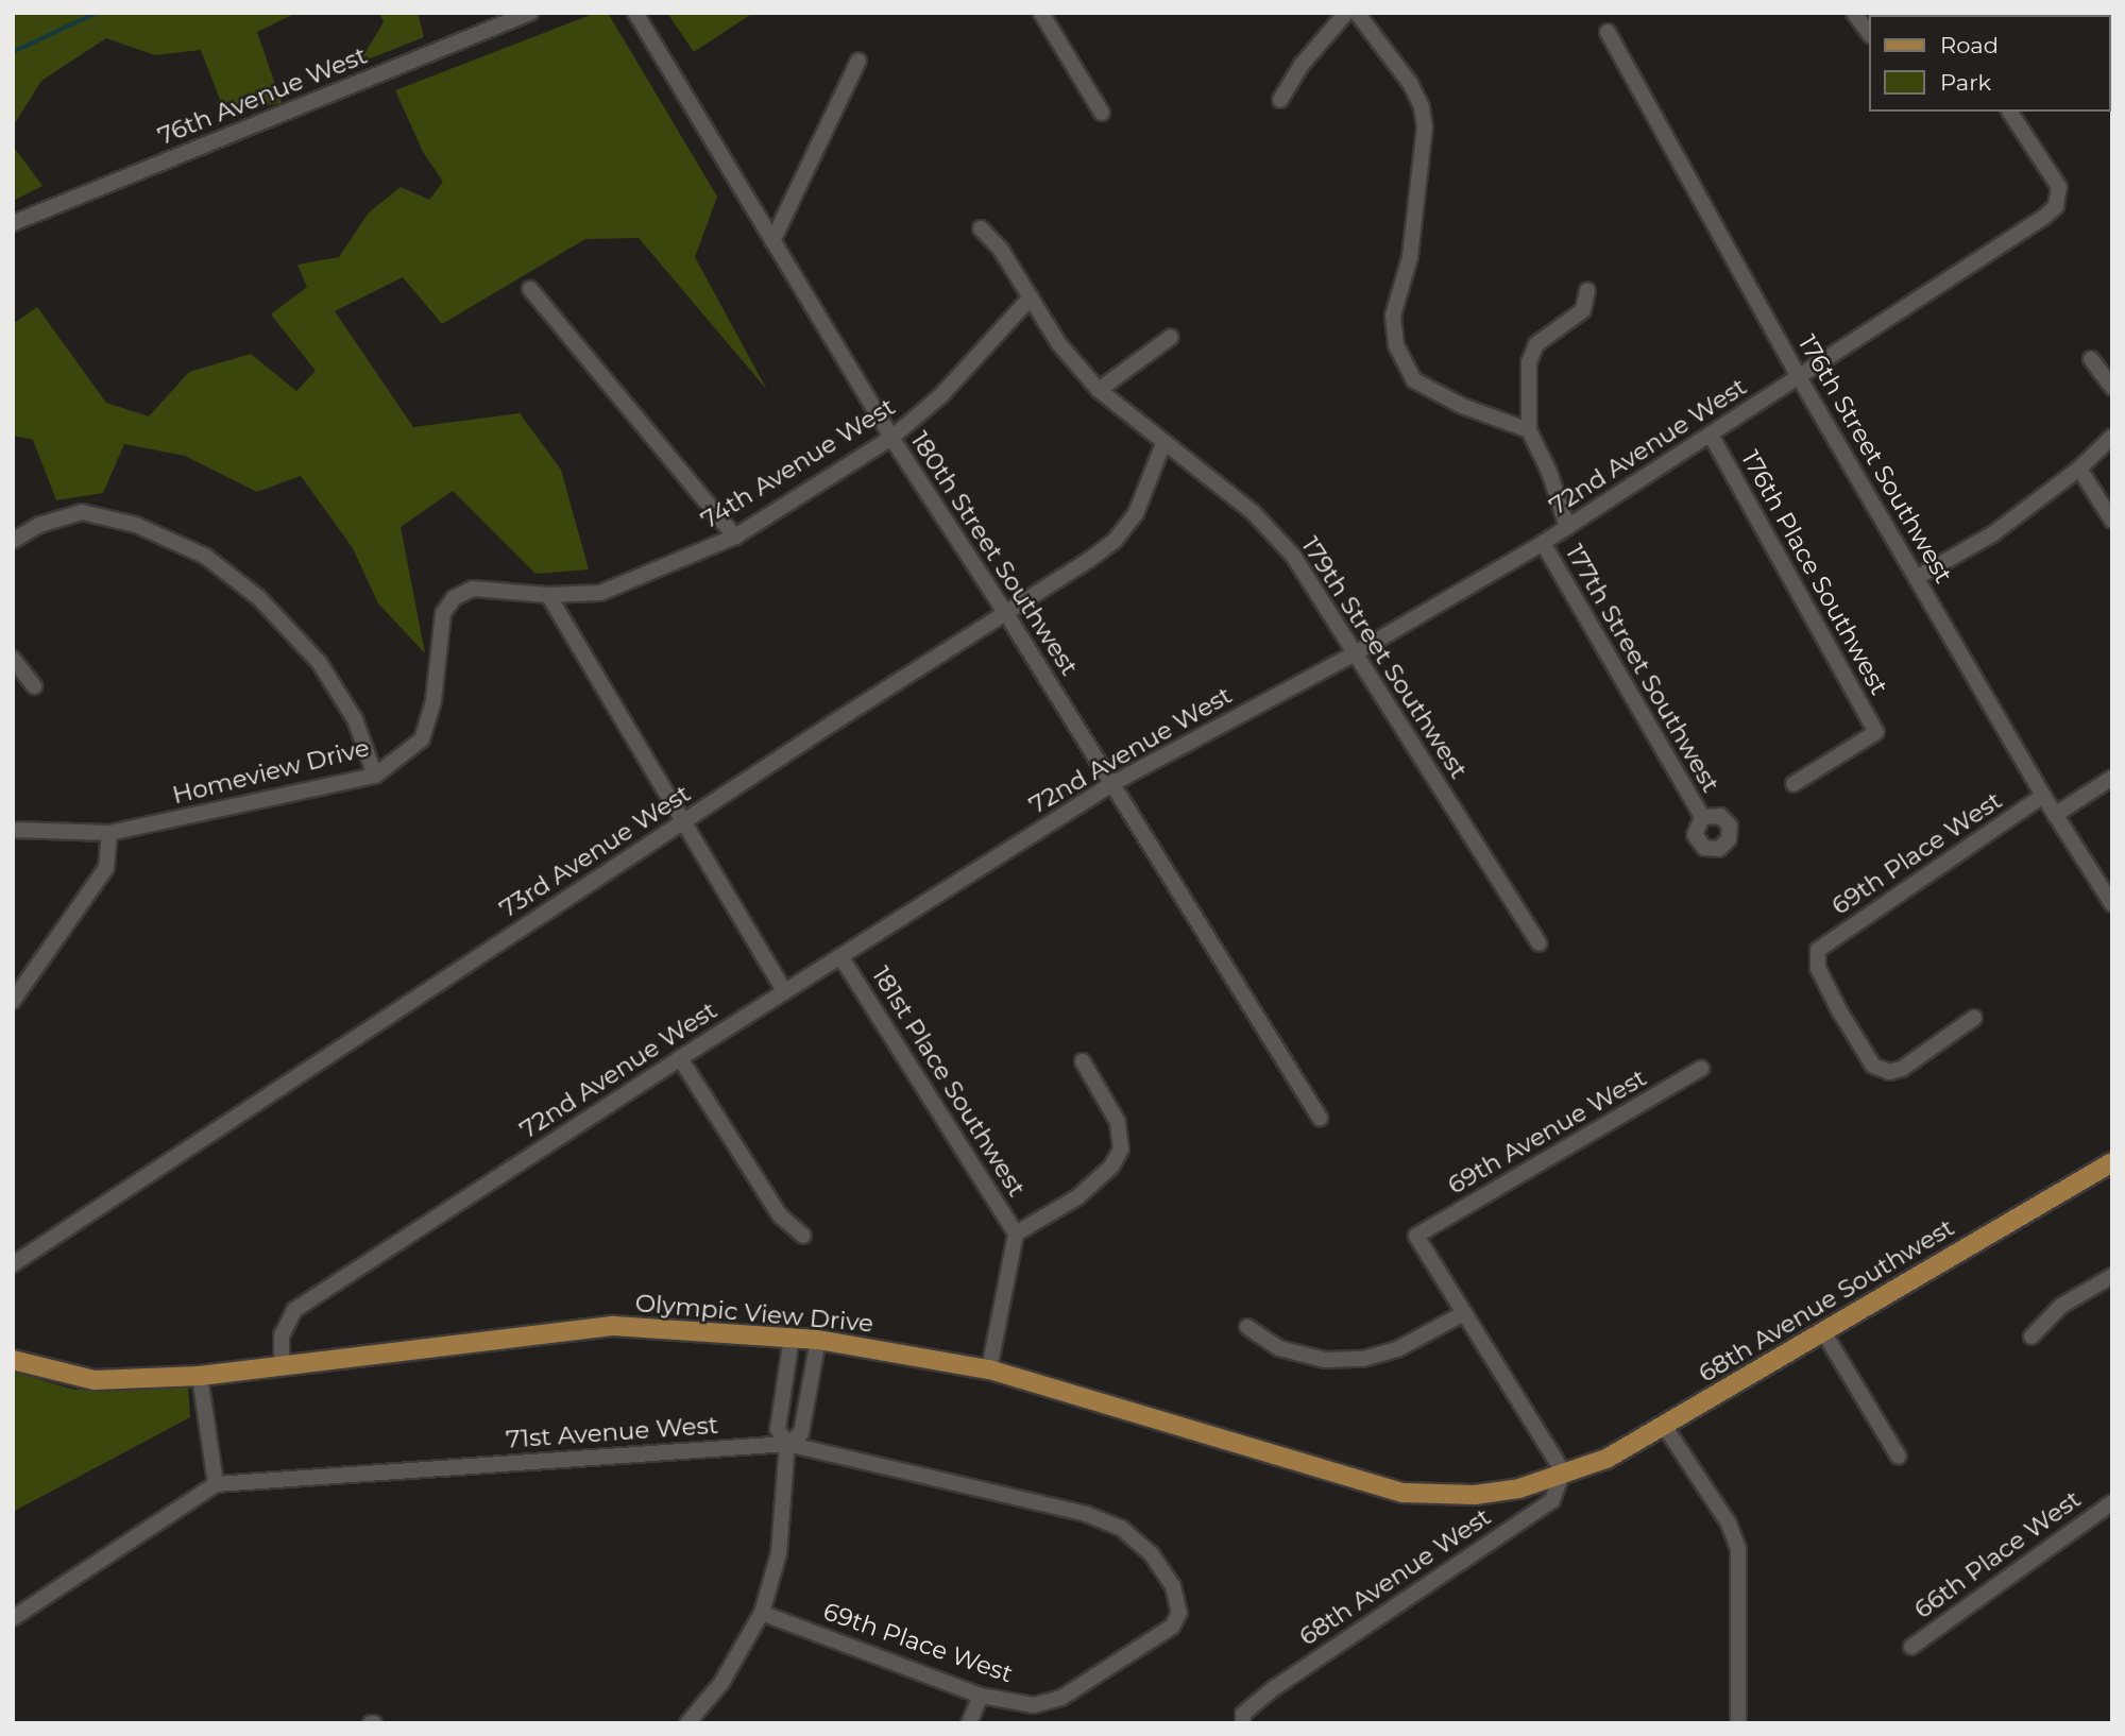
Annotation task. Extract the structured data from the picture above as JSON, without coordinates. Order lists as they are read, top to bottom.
{
  "streets": {
    "main road": ["68th Avenue Southwest", "Olympic View Drive"],
    "street": [
      "76th Avenue West",
      "72nd Avenue West",
      "176th Street Southwest",
      "74th Avenue West",
      "180th Street Southwest",
      "176th Place Southwest",
      "179th Street Southwest",
      "177th Street Southwest",
      "Homeview Drive",
      "73rd Avenue West",
      "69th Place West",
      "181st Place Southwest",
      "69th Avenue West",
      "71st Avenue West",
      "66th Place West",
      "68th Avenue West"
    ]
  },
  "crossings": [
    ["72nd Avenue West", "176th Street Southwest"],
    ["72nd Avenue West", "180th Street Southwest"],
    ["72nd Avenue West", "176th Place Southwest"],
    ["72nd Avenue West", "179th Street Southwest"],
    ["72nd Avenue West", "177th Street Southwest"],
    ["72nd Avenue West", "181st Place Southwest"],
    ["72nd Avenue West", "Olympic View Drive"],
    ["176th Street Southwest", "69th Place West"],
    ["74th Avenue West", "180th Street Southwest"],
    ["74th Avenue West", "179th Street Southwest"],
    ["74th Avenue West", "Homeview Drive"],
    ["180th Street Southwest", "73rd Avenue West"],
    ["179th Street Southwest", "73rd Avenue West"],
    ["69th Place West", "71st Avenue West"],
    ["68th Avenue Southwest", "Olympic View Drive"],
    ["68th Avenue Southwest", "68th Avenue West"],
    ["Olympic View Drive", "68th Avenue West"]
  ],
  "legend": ["Road", "Park"]
}
